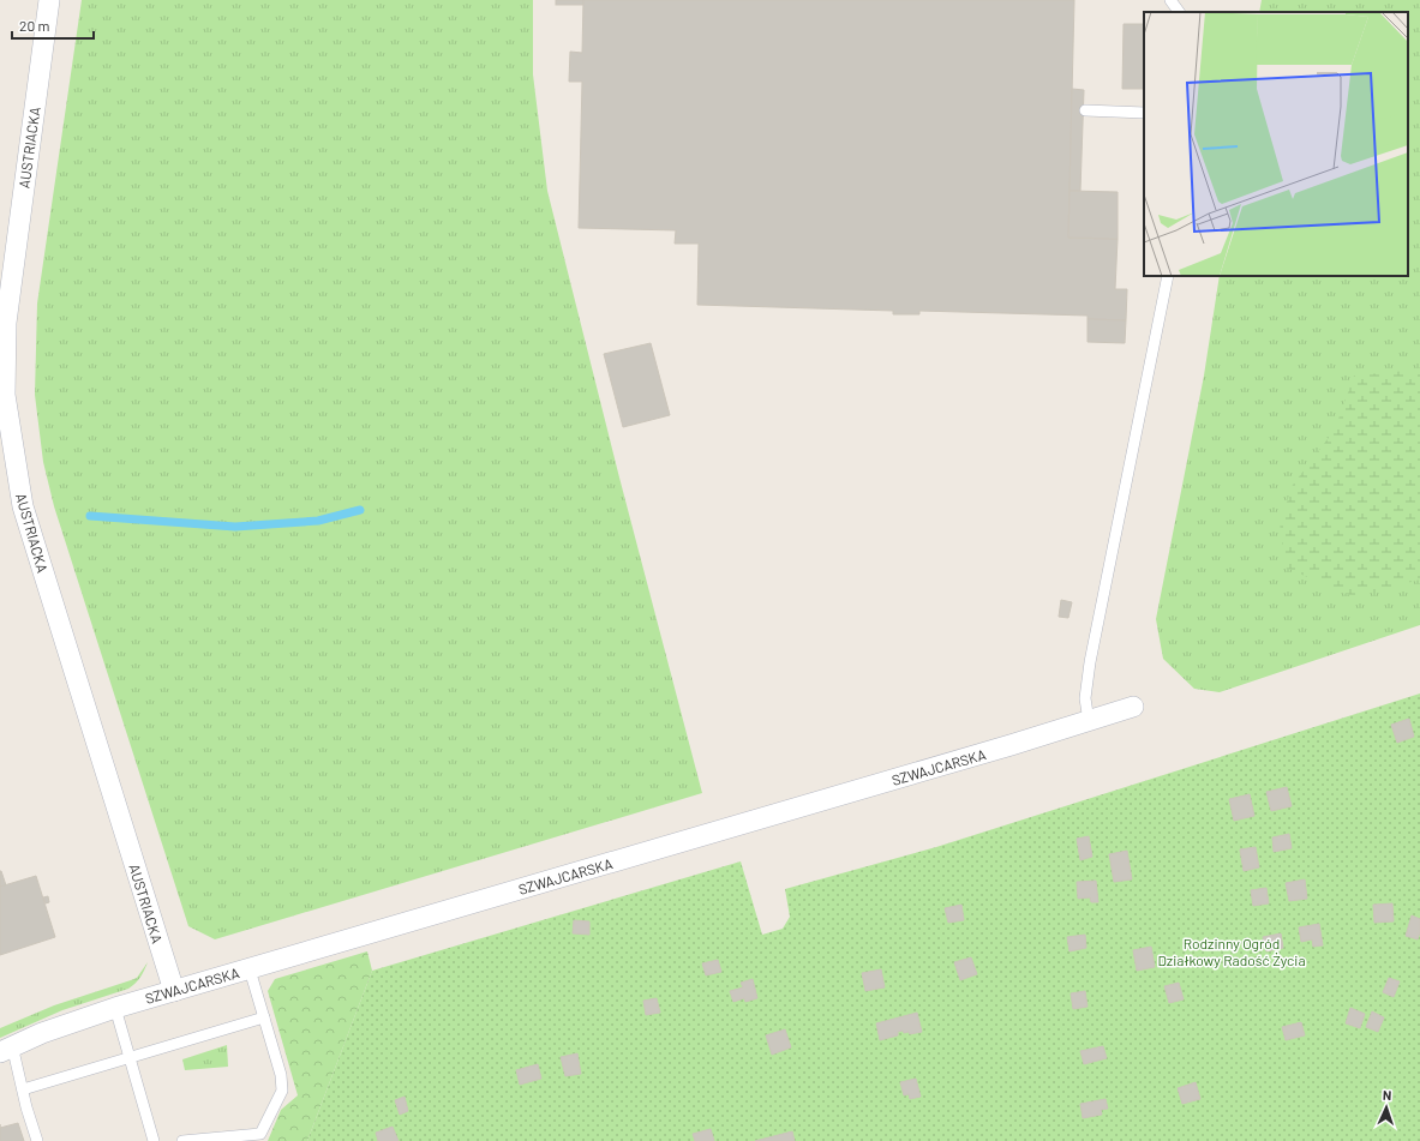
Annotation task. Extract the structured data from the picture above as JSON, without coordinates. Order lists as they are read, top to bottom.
{
  "streets": {
    "street": ["AUSTRIACKA", "SZWAJCARSKA"]
  },
  "crossings": [
    ["AUSTRIACKA", "SZWAJCARSKA"]
  ],
  "parks": ["Rodzinny Ogród Działkowy Radość Życia"],
  "scale_bar": "20 m",
  "north": "top"
}
